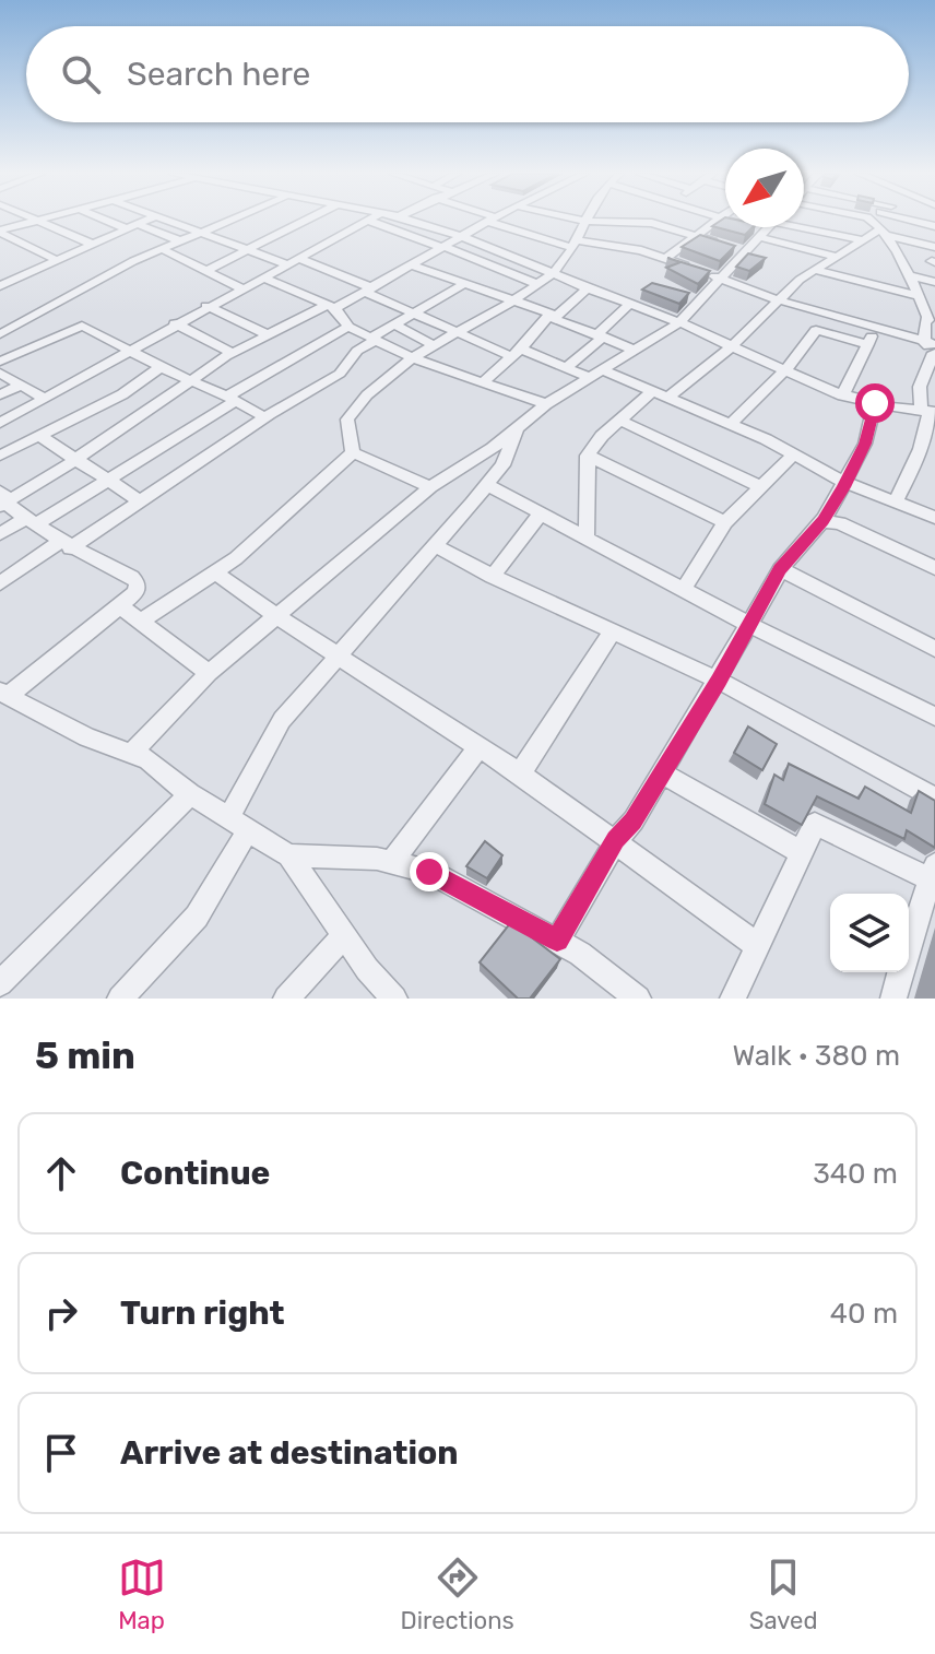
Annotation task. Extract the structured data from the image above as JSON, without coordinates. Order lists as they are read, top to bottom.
{
  "north": "bottom left",
  "page": {
    "search": "Search here",
    "heading": ["5 min", "Walk · 380 m"],
    "list": [
      ["Continue", "340 m"],
      ["Turn right", "40 m"],
      "Arrive at destination"
    ],
    "nav": ["Map", "Directions", "Saved"]
  }
}
